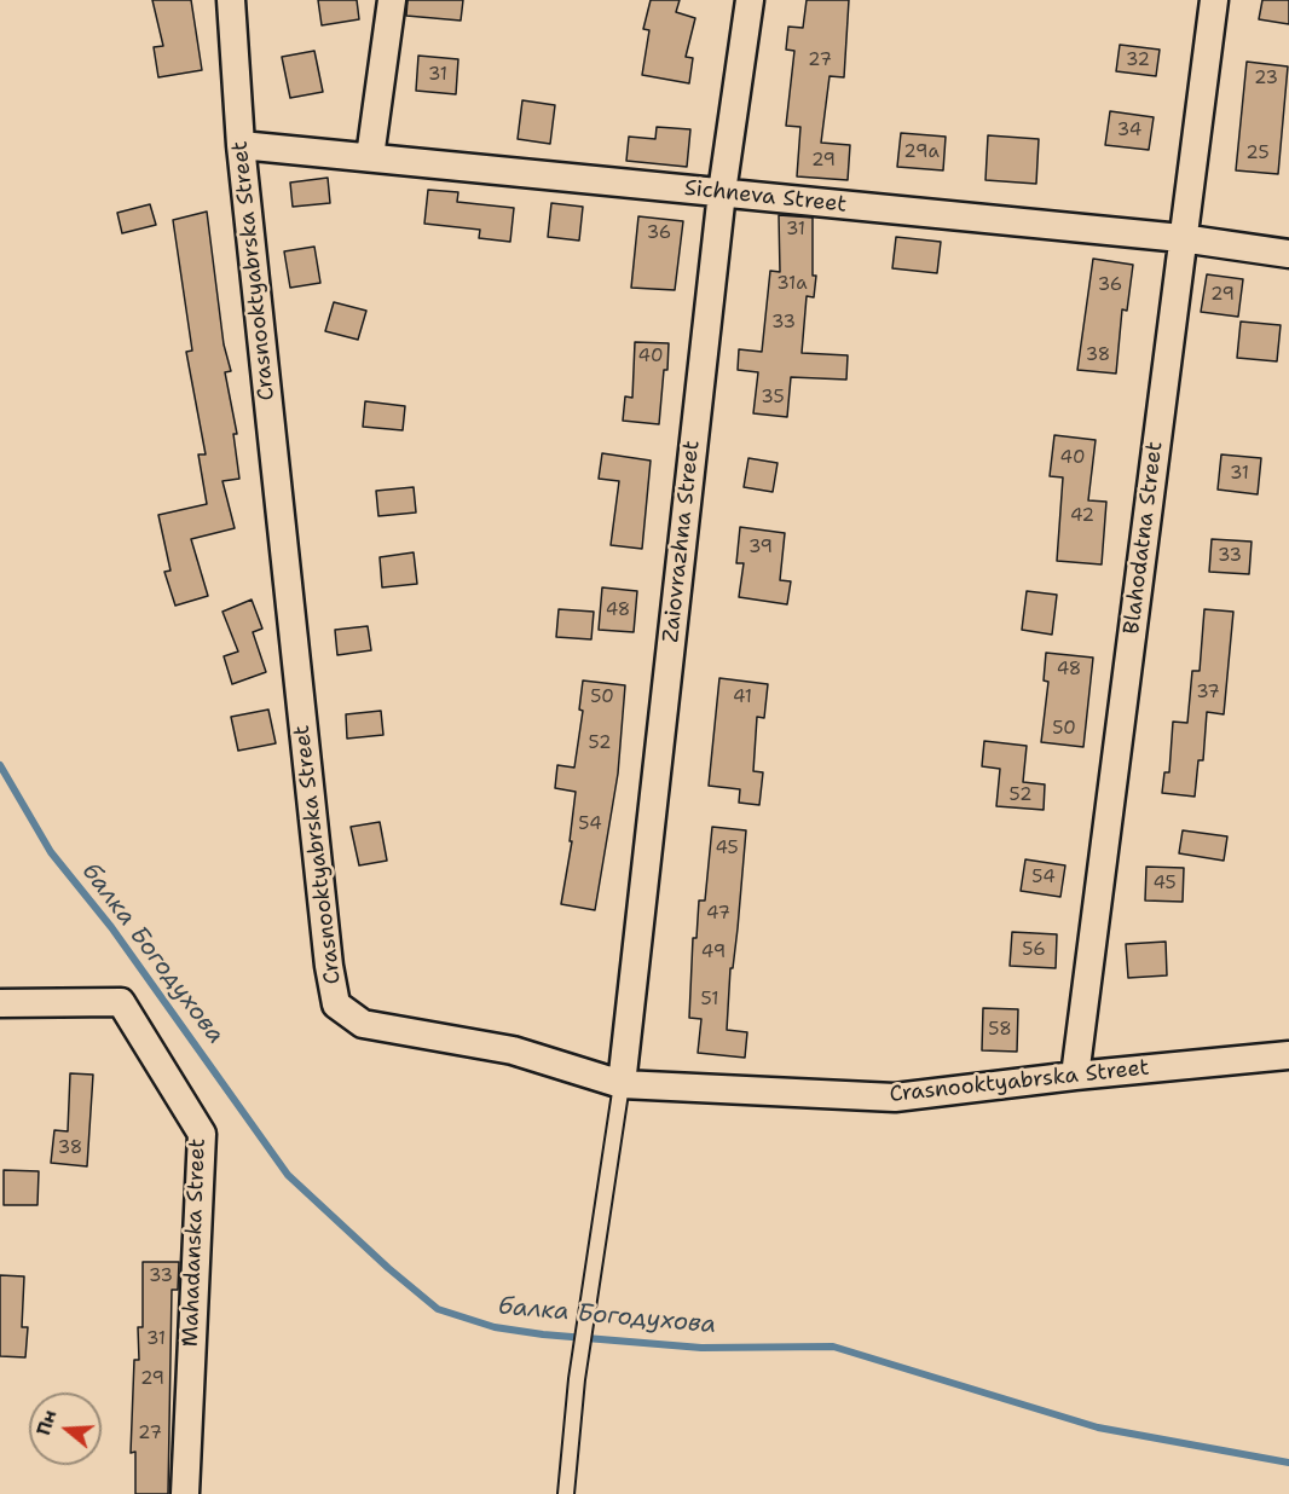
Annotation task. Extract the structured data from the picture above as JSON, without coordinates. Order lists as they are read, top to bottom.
{
  "streets": {
    "street": [
      "Sichneva Street",
      "Crasnooktyabrska Street",
      "Blahodatna Street",
      "Zaiovrazhna Street",
      "Mahadanska Street"
    ]
  },
  "crossings": [
    ["Sichneva Street", "Crasnooktyabrska Street"],
    ["Sichneva Street", "Blahodatna Street"],
    ["Sichneva Street", "Zaiovrazhna Street"],
    ["Crasnooktyabrska Street", "Blahodatna Street"],
    ["Crasnooktyabrska Street", "Zaiovrazhna Street"]
  ],
  "water": ["балка Богодухова"],
  "house_numbers": [
    "27",
    "32",
    "31",
    "23",
    "34",
    "29а",
    "25",
    "29",
    "31",
    "36",
    "31а",
    "36",
    "29",
    "33",
    "38",
    "40",
    "35",
    "40",
    "31",
    "42",
    "39",
    "33",
    "48",
    "48",
    "37",
    "50",
    "41",
    "50",
    "52",
    "52",
    "54",
    "45",
    "54",
    "45",
    "47",
    "56",
    "49",
    "51",
    "58",
    "38",
    "33",
    "31",
    "29",
    "27"
  ],
  "north": "left"
}
